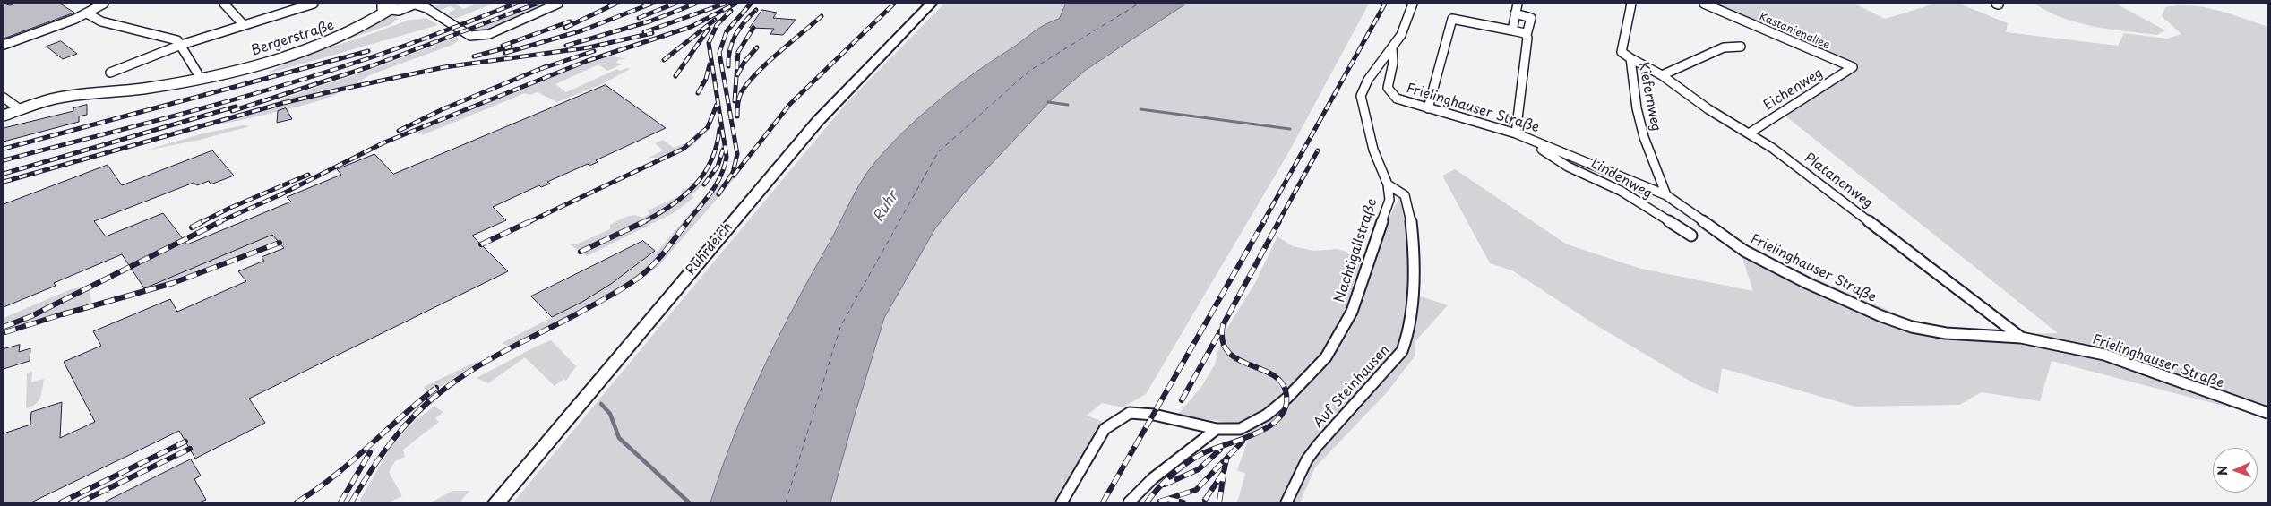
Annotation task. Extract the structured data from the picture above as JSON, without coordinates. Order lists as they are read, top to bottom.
{
  "streets": {
    "main road": ["Ruhrdeich"],
    "street": [
      "Kastanienallee",
      "Bergerstraße",
      "Eichenweg",
      "Kiefernweg",
      "Frielinghauser Straße",
      "Lindenweg",
      "Platanenweg",
      "Nachtigallstraße",
      "Auf Steinhausen"
    ]
  },
  "crossings": [
    ["Kastanienallee", "Eichenweg"],
    ["Eichenweg", "Platanenweg"],
    ["Kiefernweg", "Frielinghauser Straße"],
    ["Kiefernweg", "Platanenweg"],
    ["Frielinghauser Straße", "Lindenweg"],
    ["Frielinghauser Straße", "Platanenweg"],
    ["Frielinghauser Straße", "Nachtigallstraße"],
    ["Nachtigallstraße", "Auf Steinhausen"]
  ],
  "water": ["Ruhr"],
  "north": "left"
}
